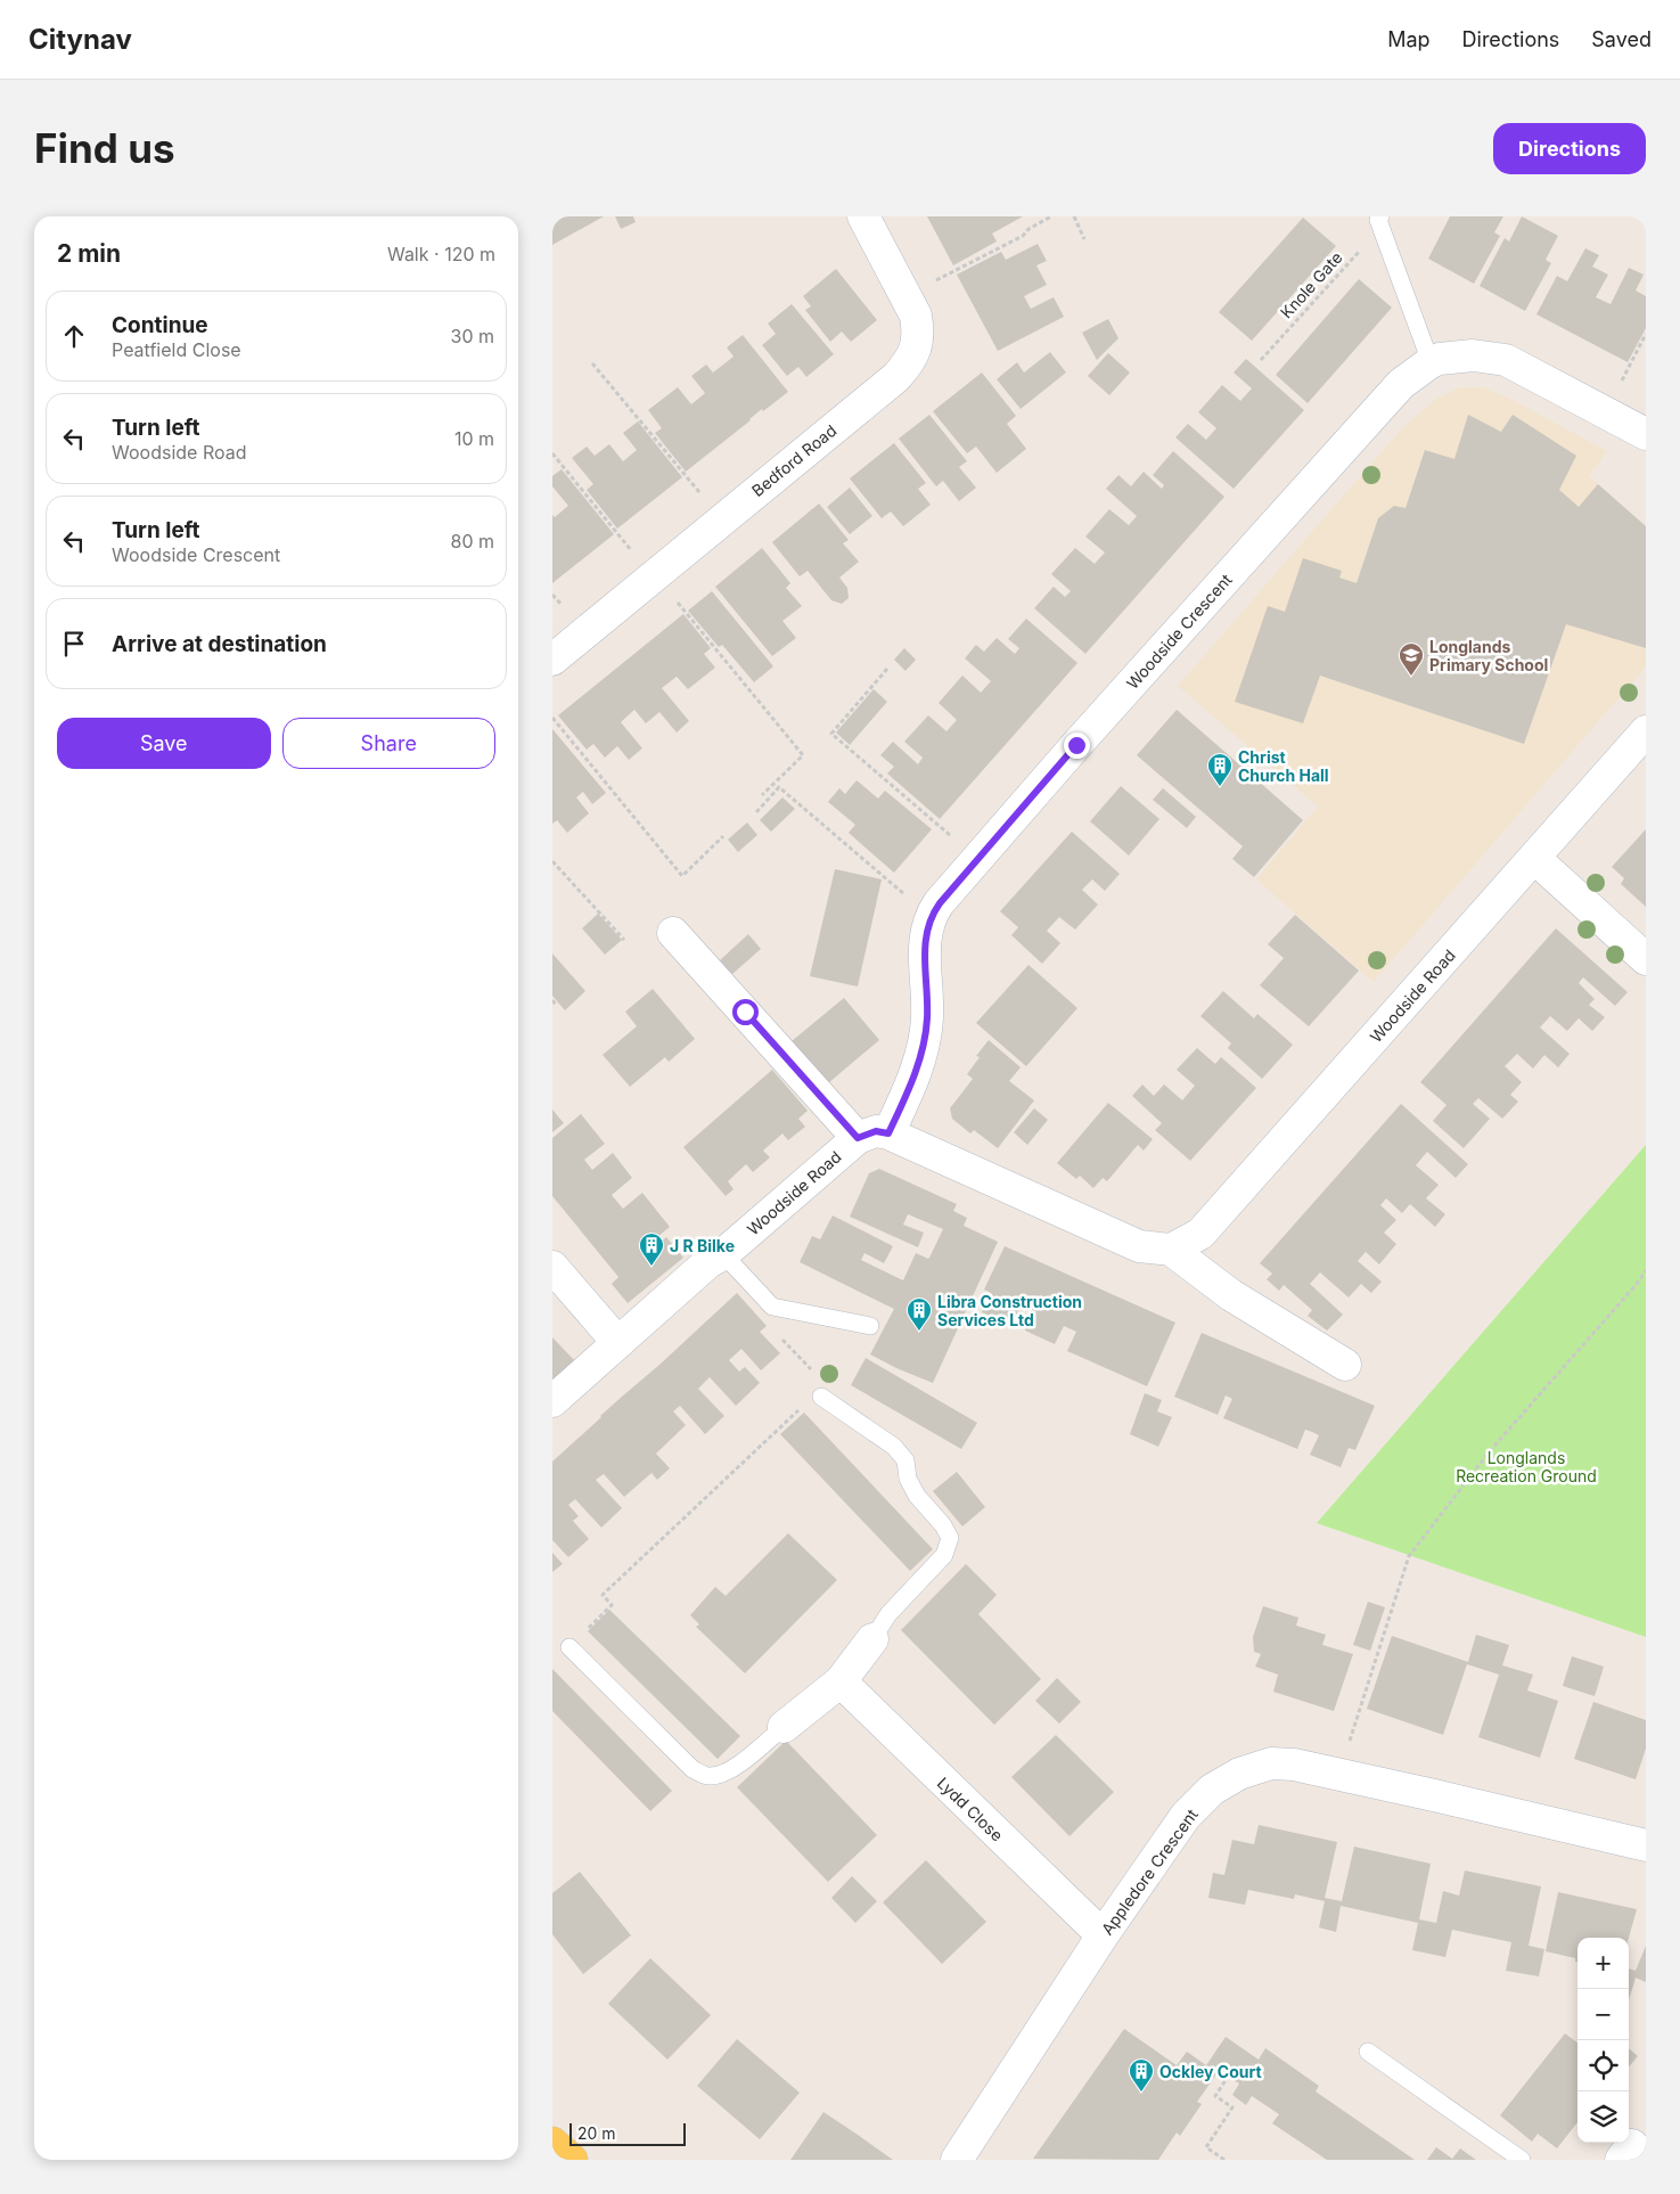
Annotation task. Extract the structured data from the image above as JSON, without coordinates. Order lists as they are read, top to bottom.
{
  "streets": {
    "street": [
      "Bedford Road",
      "Woodside Crescent",
      "Woodside Road",
      "Lydd Close",
      "Appledore Crescent"
    ],
    "path": ["Knole Gate"]
  },
  "crossings": [
    ["Woodside Crescent", "Woodside Road"],
    ["Lydd Close", "Appledore Crescent"]
  ],
  "parks": ["Longlands Recreation Ground"],
  "places": {
    "school or university": ["Longlands Primary School"],
    "building": [
      "Christ Church Hall",
      "J R Bilke",
      "Libra Construction Services Ltd",
      "Ockley Court"
    ]
  },
  "scale_bar": "20 m",
  "page": {
    "header": "Citynav",
    "nav": ["Map", "Directions", "Saved"],
    "buttons": [
      "Directions",
      ["Save", "Share"]
    ],
    "title": "Find us",
    "heading": ["2 min", "Walk · 120 m"],
    "list": [
      ["Continue", "Peatfield Close", "30 m"],
      ["Turn left", "Woodside Road", "10 m"],
      ["Turn left", "Woodside Crescent", "80 m"],
      "Arrive at destination"
    ],
    "map_buttons": ["+", "−"],
    "scale": "20 m"
  }
}
